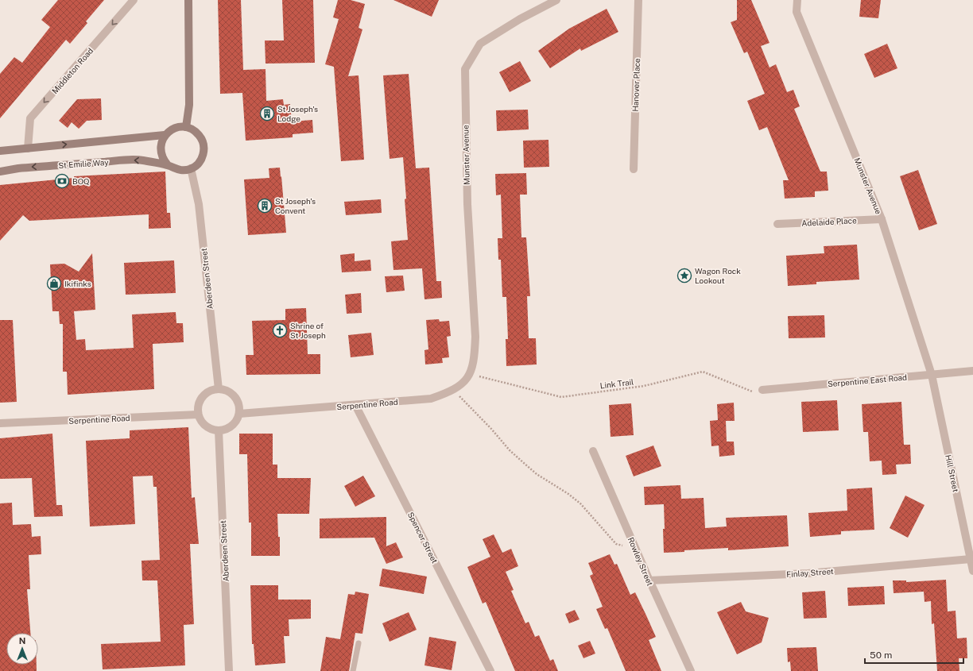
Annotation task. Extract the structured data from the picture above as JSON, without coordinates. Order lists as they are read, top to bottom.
{
  "streets": {
    "main road": ["St Emilie Way"],
    "street": [
      "Middleton Road",
      "Hanover Place",
      "Munster Avenue",
      "Adelaide Place",
      "Aberdeen Street",
      "Serpentine East Road",
      "Serpentine Road",
      "Hill Street",
      "Spencer Street",
      "Rowley Street",
      "Finlay Street"
    ],
    "path": ["Link Trail"]
  },
  "crossings": [
    ["Munster Avenue", "Adelaide Place"],
    ["Munster Avenue", "Serpentine East Road"],
    ["Munster Avenue", "Link Trail"],
    ["Munster Avenue", "Serpentine Road"],
    ["Munster Avenue", "Hill Street"],
    ["St Emilie Way", "Aberdeen Street"],
    ["Aberdeen Street", "Serpentine Road"],
    ["Serpentine East Road", "Link Trail"],
    ["Serpentine East Road", "Hill Street"],
    ["Link Trail", "Serpentine Road"],
    ["Serpentine Road", "Spencer Street"],
    ["Hill Street", "Finlay Street"],
    ["Rowley Street", "Finlay Street"]
  ],
  "one_way": ["Middleton Road"],
  "places": {
    "building": ["St Joseph's Lodge", "St Joseph's Convent"],
    "bank": ["BOQ"],
    "place": ["Wagon Rock Lookout"],
    "shop": ["Ikifinks"],
    "church": ["Shrine of St Joseph"]
  },
  "scale_bar": "50 m",
  "north": "top"
}
